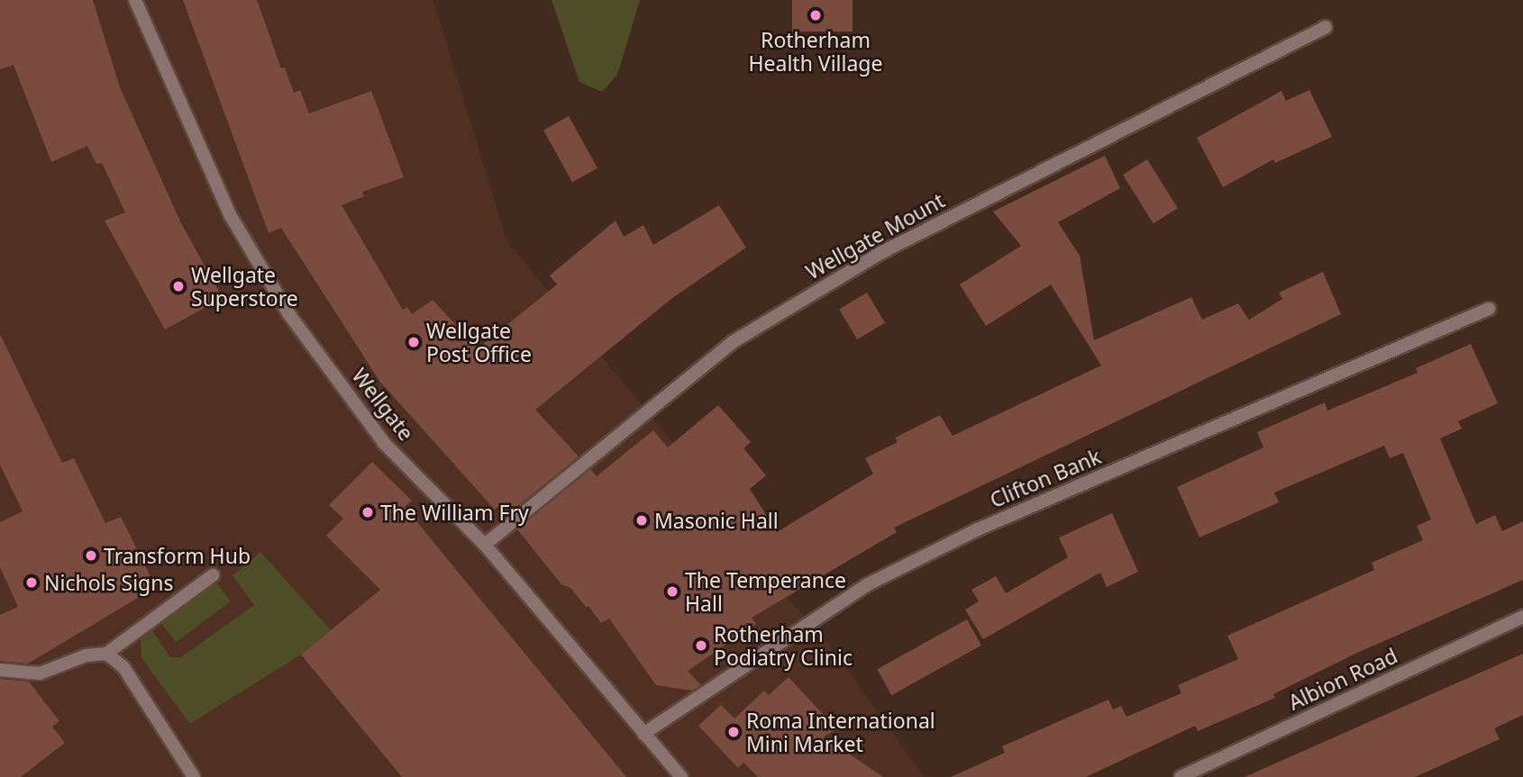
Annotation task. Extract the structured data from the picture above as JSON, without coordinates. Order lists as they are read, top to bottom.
{
  "streets": {
    "street": [
      "Wellgate Mount",
      "Wellgate",
      "Clifton Bank",
      "Albion Road"
    ]
  },
  "crossings": [
    ["Wellgate Mount", "Wellgate"],
    ["Wellgate", "Clifton Bank"]
  ],
  "places": [
    "Rotherham Health Village",
    "Wellgate Superstore",
    "Wellgate Post Office",
    "The William Fry",
    "Masonic Hall",
    "Transform Hub",
    "Nichols Signs",
    "The Temperance Hall",
    "Rotherham Podiatry Clinic",
    "Roma International Mini Market"
  ]
}
